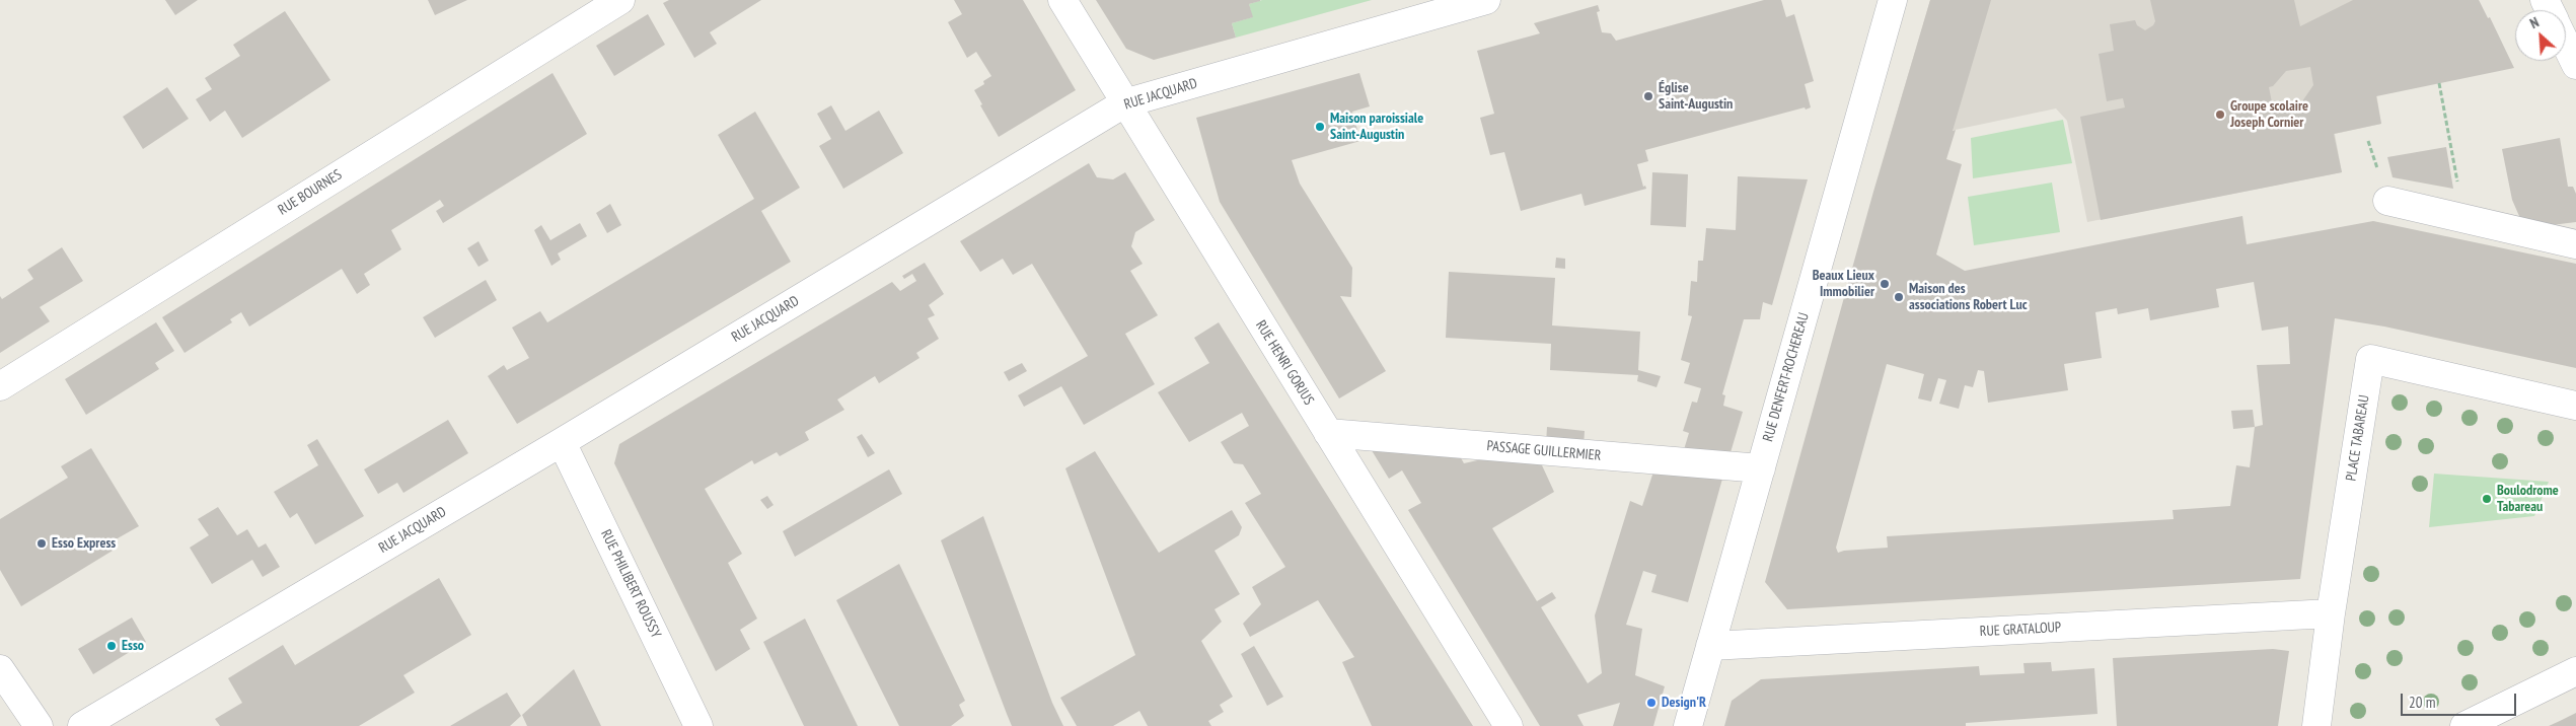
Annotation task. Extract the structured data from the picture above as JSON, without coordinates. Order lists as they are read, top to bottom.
{
  "streets": {
    "street": [
      "RUE JACQUARD",
      "RUE BOURNES",
      "RUE HENRI GORJUS",
      "RUE DENFERT-ROCHEREAU",
      "PLACE TABAREAU",
      "PASSAGE GUILLERMIER",
      "RUE PHILIBERT ROUSSY",
      "RUE GRATALOUP"
    ]
  },
  "crossings": [
    ["RUE JACQUARD", "RUE HENRI GORJUS"],
    ["RUE JACQUARD", "RUE PHILIBERT ROUSSY"],
    ["RUE HENRI GORJUS", "PASSAGE GUILLERMIER"],
    ["RUE DENFERT-ROCHEREAU", "PASSAGE GUILLERMIER"],
    ["RUE DENFERT-ROCHEREAU", "RUE GRATALOUP"],
    ["PLACE TABAREAU", "RUE GRATALOUP"]
  ],
  "places": [
    "Église Saint-Augustin",
    "Groupe scolaire Joseph Cornier",
    "Maison paroissiale Saint-Augustin",
    "Beaux Lieux Immobilier",
    "Maison des associations Robert Luc",
    "Boulodrome Tabareau",
    "Esso Express",
    "Esso",
    "Design'R"
  ],
  "scale_bar": "20 m",
  "north": "top left"
}
